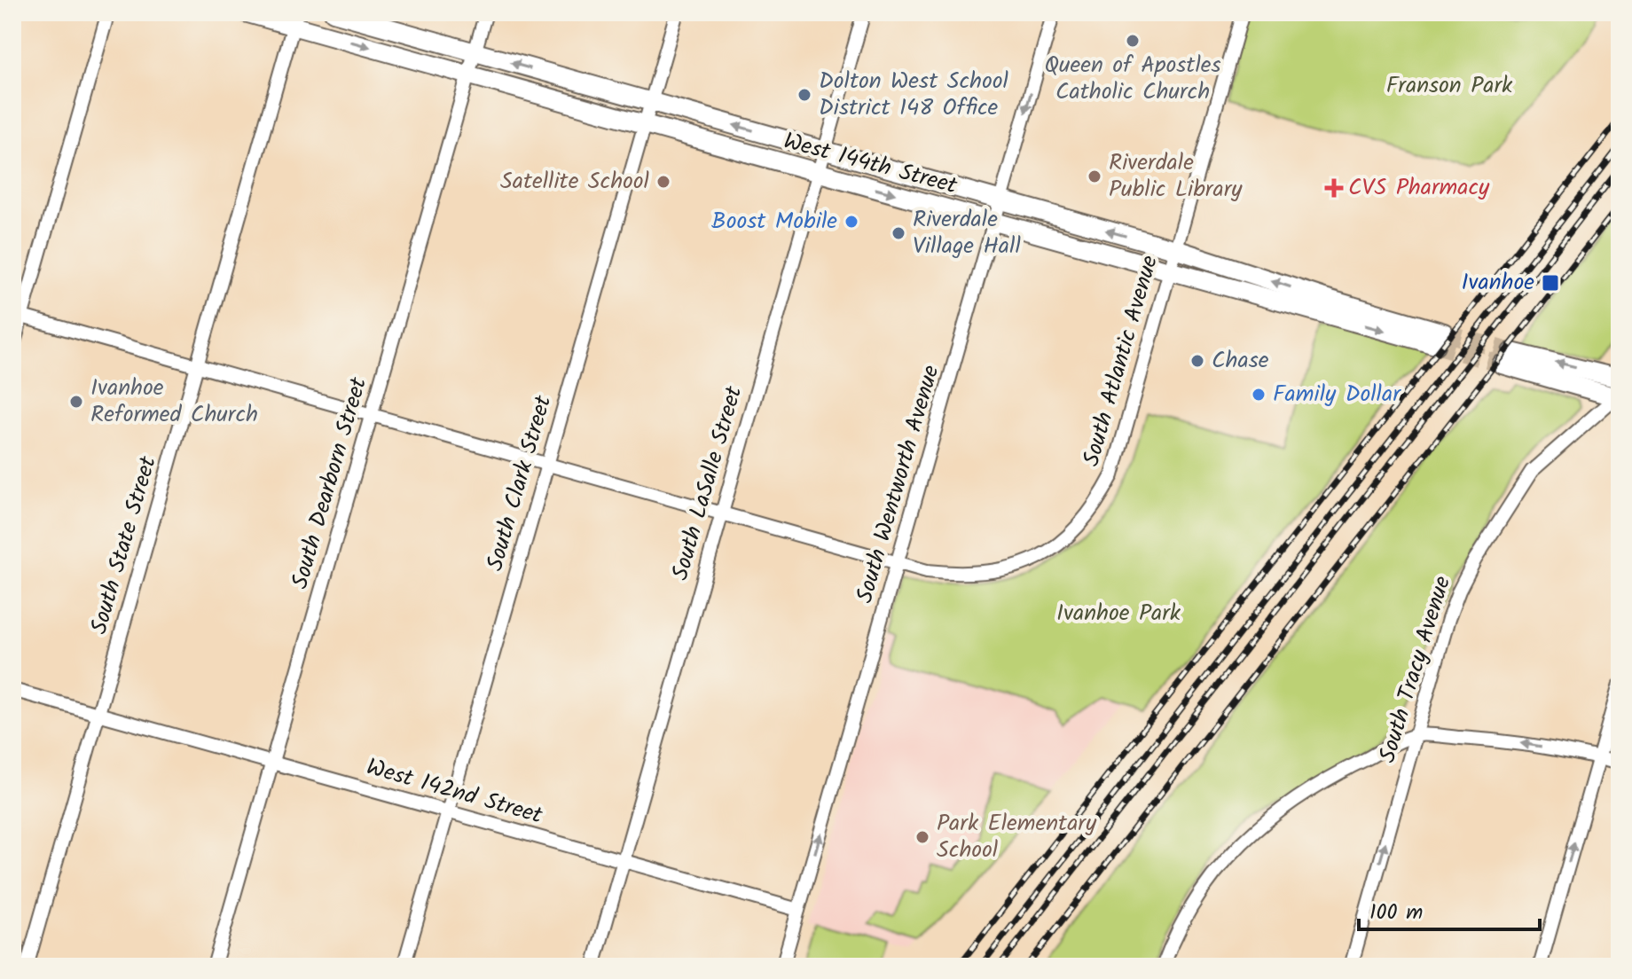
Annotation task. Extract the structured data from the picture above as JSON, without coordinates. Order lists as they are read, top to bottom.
{
  "streets": {
    "street": [
      "West 144th Street",
      "South Atlantic Avenue",
      "South Dearborn Street",
      "South Clark Street",
      "South LaSalle Street",
      "South Wentworth Avenue",
      "South State Street",
      "South Tracy Avenue",
      "West 142nd Street"
    ]
  },
  "crossings": [
    ["West 144th Street", "South Atlantic Avenue"],
    ["West 144th Street", "South Dearborn Street"],
    ["West 144th Street", "South Clark Street"],
    ["West 144th Street", "South LaSalle Street"],
    ["West 144th Street", "South Wentworth Avenue"],
    ["West 144th Street", "South State Street"],
    ["South Atlantic Avenue", "South Dearborn Street"],
    ["South Atlantic Avenue", "South Clark Street"],
    ["South Atlantic Avenue", "South LaSalle Street"],
    ["South Atlantic Avenue", "South Wentworth Avenue"],
    ["South Atlantic Avenue", "South State Street"],
    ["South Dearborn Street", "West 142nd Street"],
    ["South Clark Street", "West 142nd Street"],
    ["South LaSalle Street", "West 142nd Street"],
    ["South Wentworth Avenue", "West 142nd Street"],
    ["South State Street", "West 142nd Street"]
  ],
  "one_way": ["South Tracy Avenue"],
  "parks": ["Franson Park", "Ivanhoe Park"],
  "places": {
    "other": [
      "Queen of Apostles Catholic Church",
      "Dolton West School District 148 Office",
      "Riverdale Public Library",
      "Satellite School",
      "Boost Mobile",
      "Riverdale Village Hall",
      "Chase",
      "Family Dollar",
      "Ivanhoe Reformed Church",
      "Park Elementary School"
    ],
    "health": ["CVS Pharmacy"],
    "transit": ["Ivanhoe"]
  },
  "scale_bar": "100 m"
}
